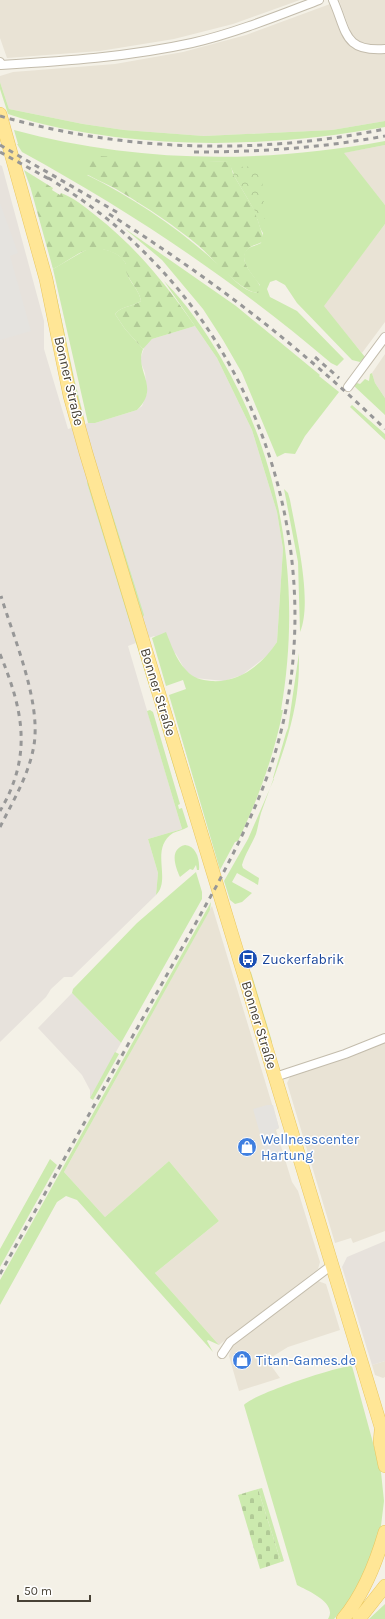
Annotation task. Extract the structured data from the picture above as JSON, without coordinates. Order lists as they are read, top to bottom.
{
  "streets": {
    "main road": ["Bonner Straße"]
  },
  "places": {
    "bus stop": ["Zuckerfabrik"],
    "shop": ["Wellnesscenter Hartung", "Titan-Games.de"]
  },
  "scale_bar": "50 m"
}
